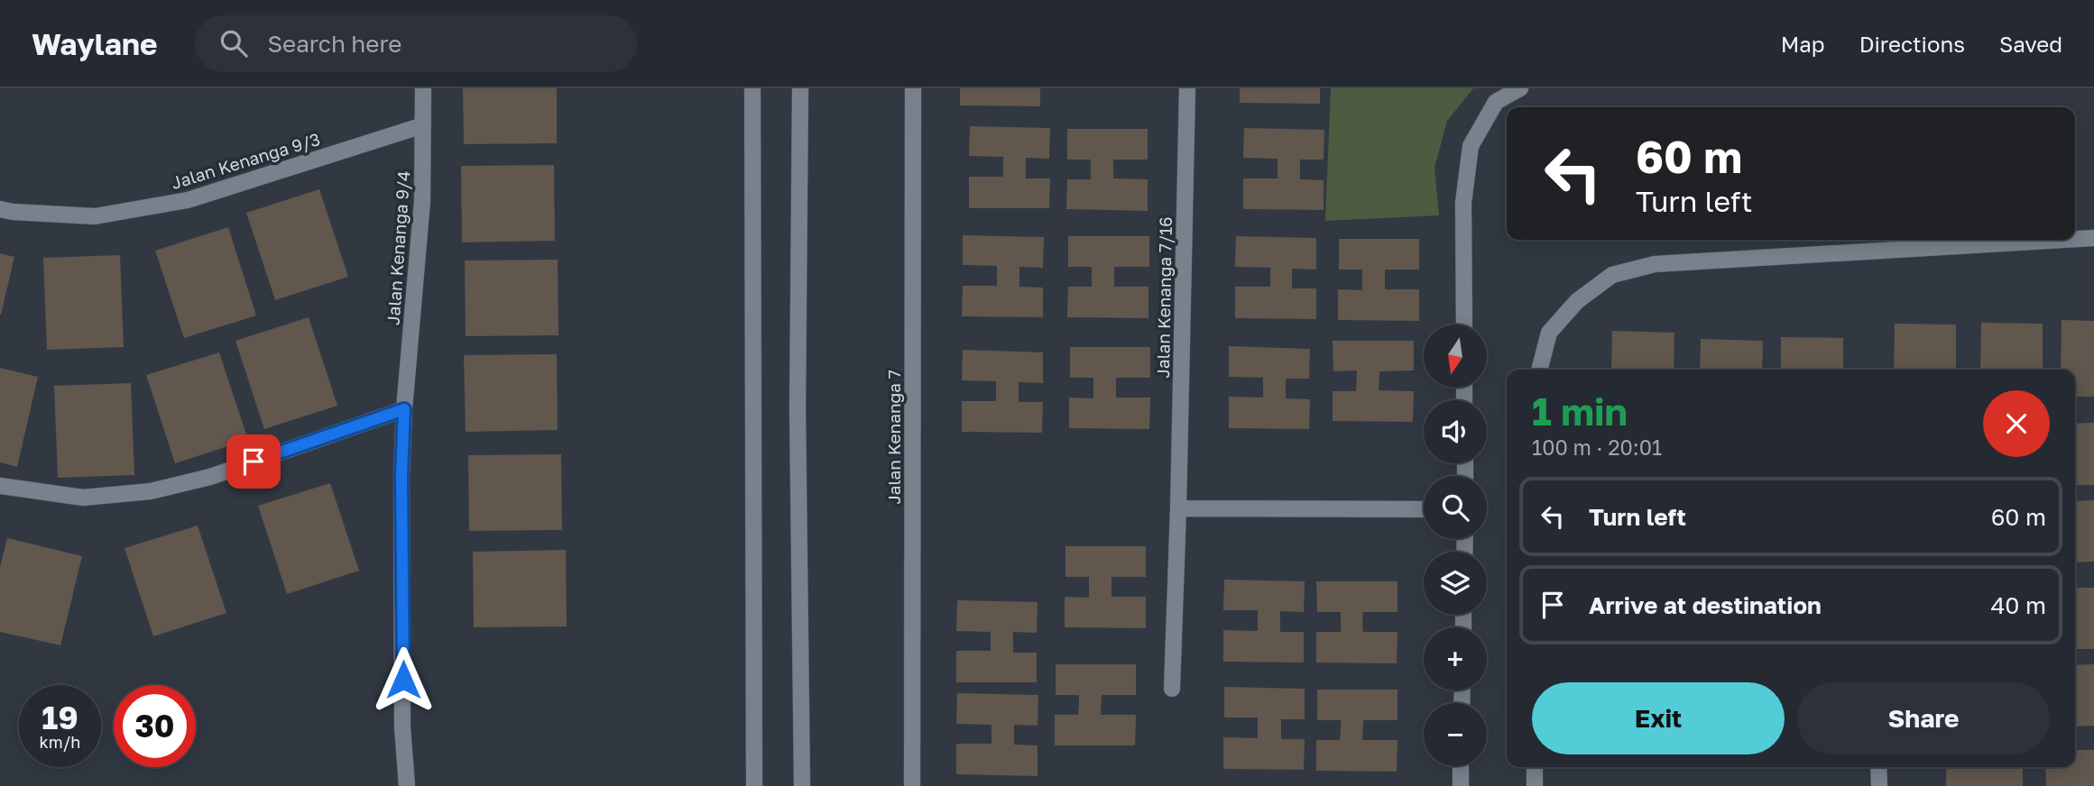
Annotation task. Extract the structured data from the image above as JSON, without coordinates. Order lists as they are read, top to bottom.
{
  "streets": {
    "street": [
      "Jalan Kenanga 9/3",
      "Jalan Kenanga 9/4",
      "Jalan Kenanga 7/16",
      "Jalan Kenanga 7"
    ]
  },
  "crossings": [
    ["Jalan Kenanga 9/3", "Jalan Kenanga 9/4"]
  ],
  "north": "bottom",
  "page": {
    "header": "Waylane",
    "search": "Search here",
    "nav": ["Map", "Directions", "Saved"],
    "turn": ["60 m", "Turn left"],
    "map_buttons": ["+", "−"],
    "heading": ["1 min", "100 m · 20:01"],
    "list": [
      {
        "name": "Turn left",
        "value": "60 m"
      },
      {
        "name": "Arrive at destination",
        "value": "40 m"
      }
    ],
    "buttons": ["Exit", "Share"],
    "speed": "19 km/h",
    "limit": "30"
  }
}
